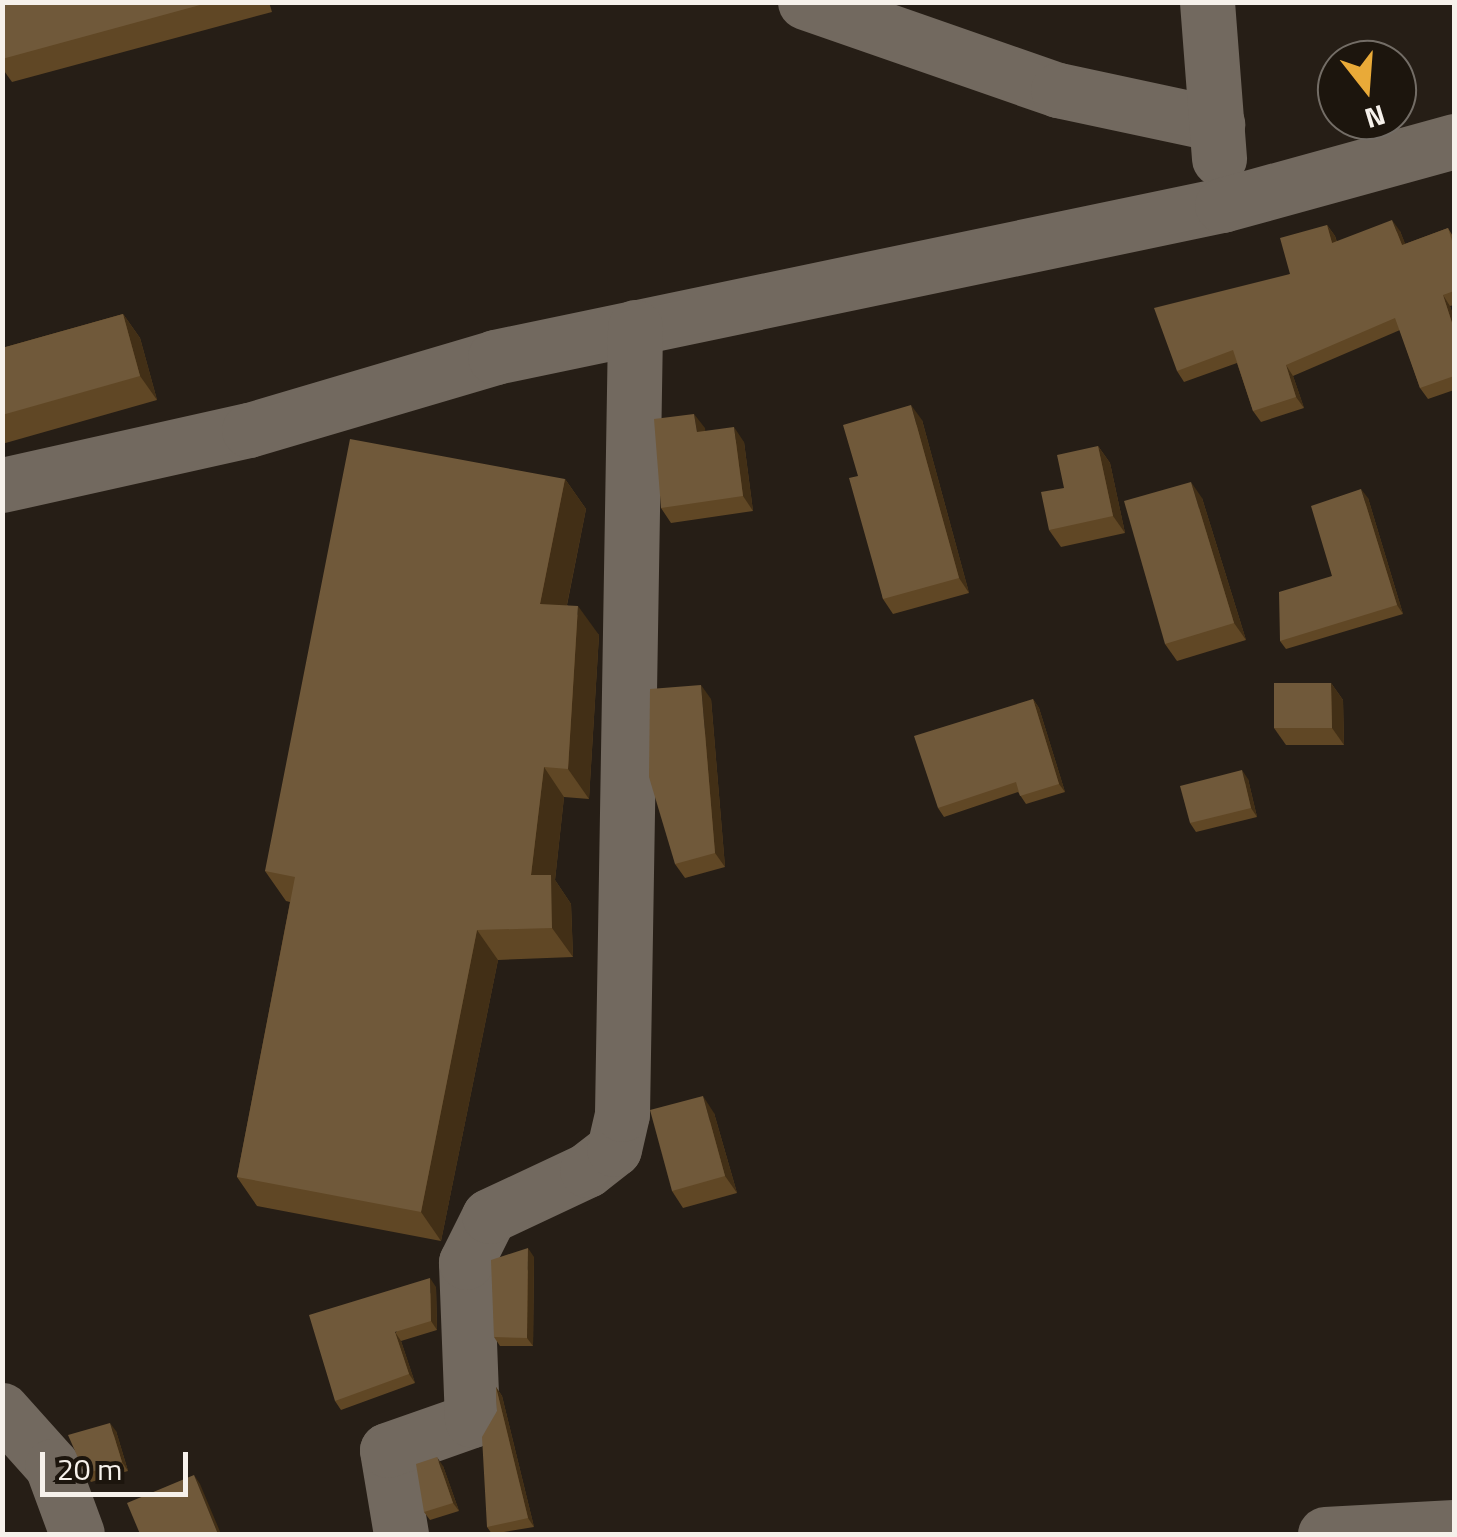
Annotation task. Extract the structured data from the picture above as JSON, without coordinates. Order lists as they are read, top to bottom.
{
  "scale_bar": "20 m",
  "north": "bottom"
}
